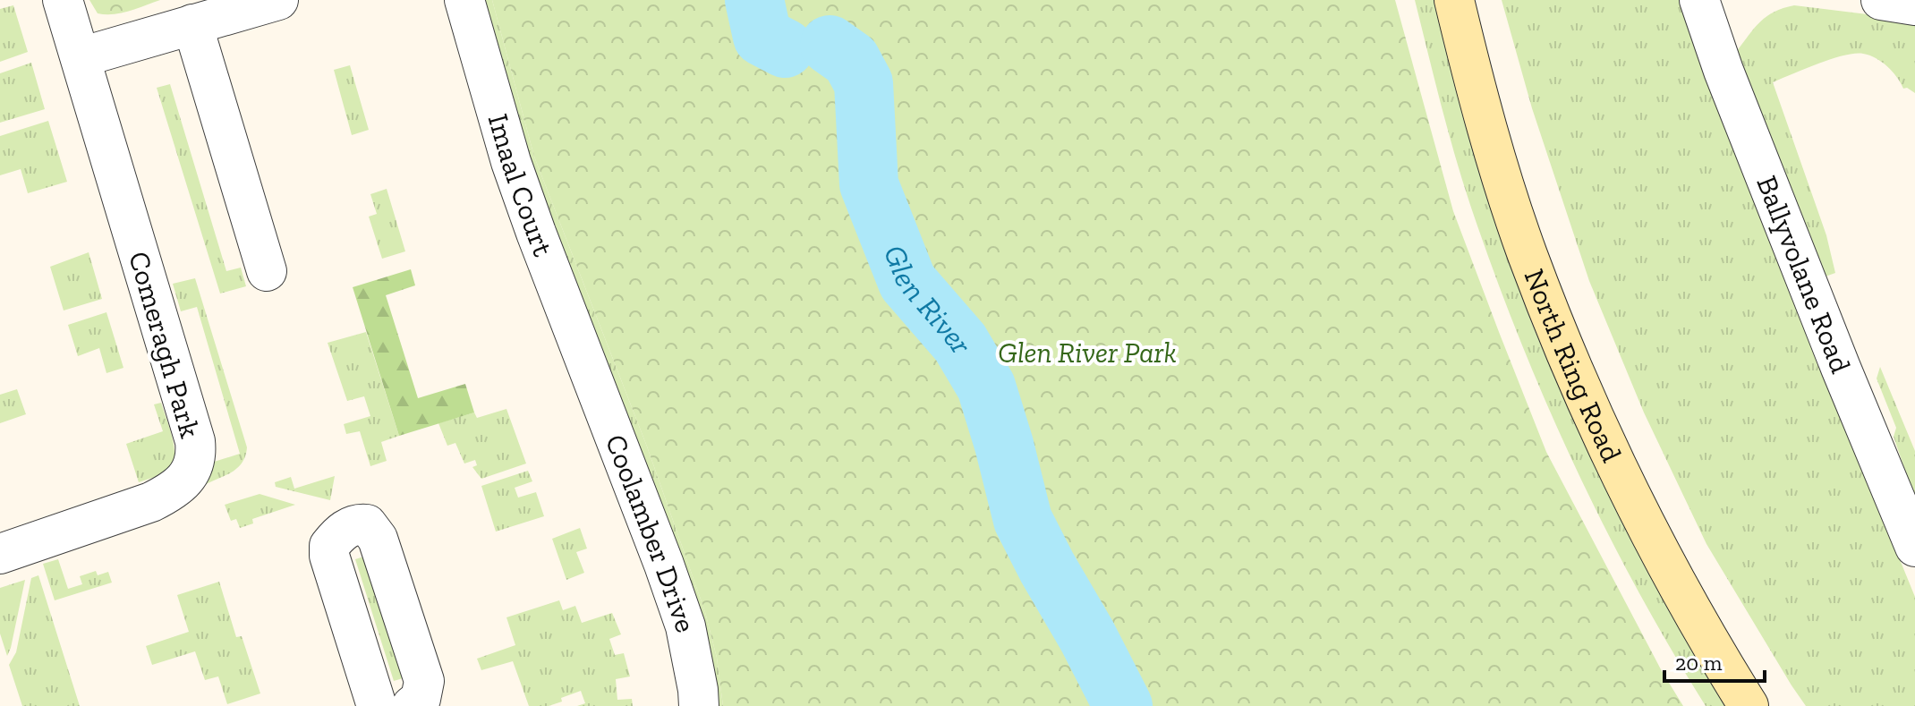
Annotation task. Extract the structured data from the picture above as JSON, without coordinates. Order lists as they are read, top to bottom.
{
  "streets": {
    "main road": ["North Ring Road"],
    "street": [
      "Imaal Court",
      "Ballyvolane Road",
      "Comeragh Park",
      "Coolamber Drive"
    ]
  },
  "crossings": [
    ["Imaal Court", "Coolamber Drive"]
  ],
  "water": ["Glen River"],
  "parks": ["Glen River Park"],
  "scale_bar": "20 m"
}
